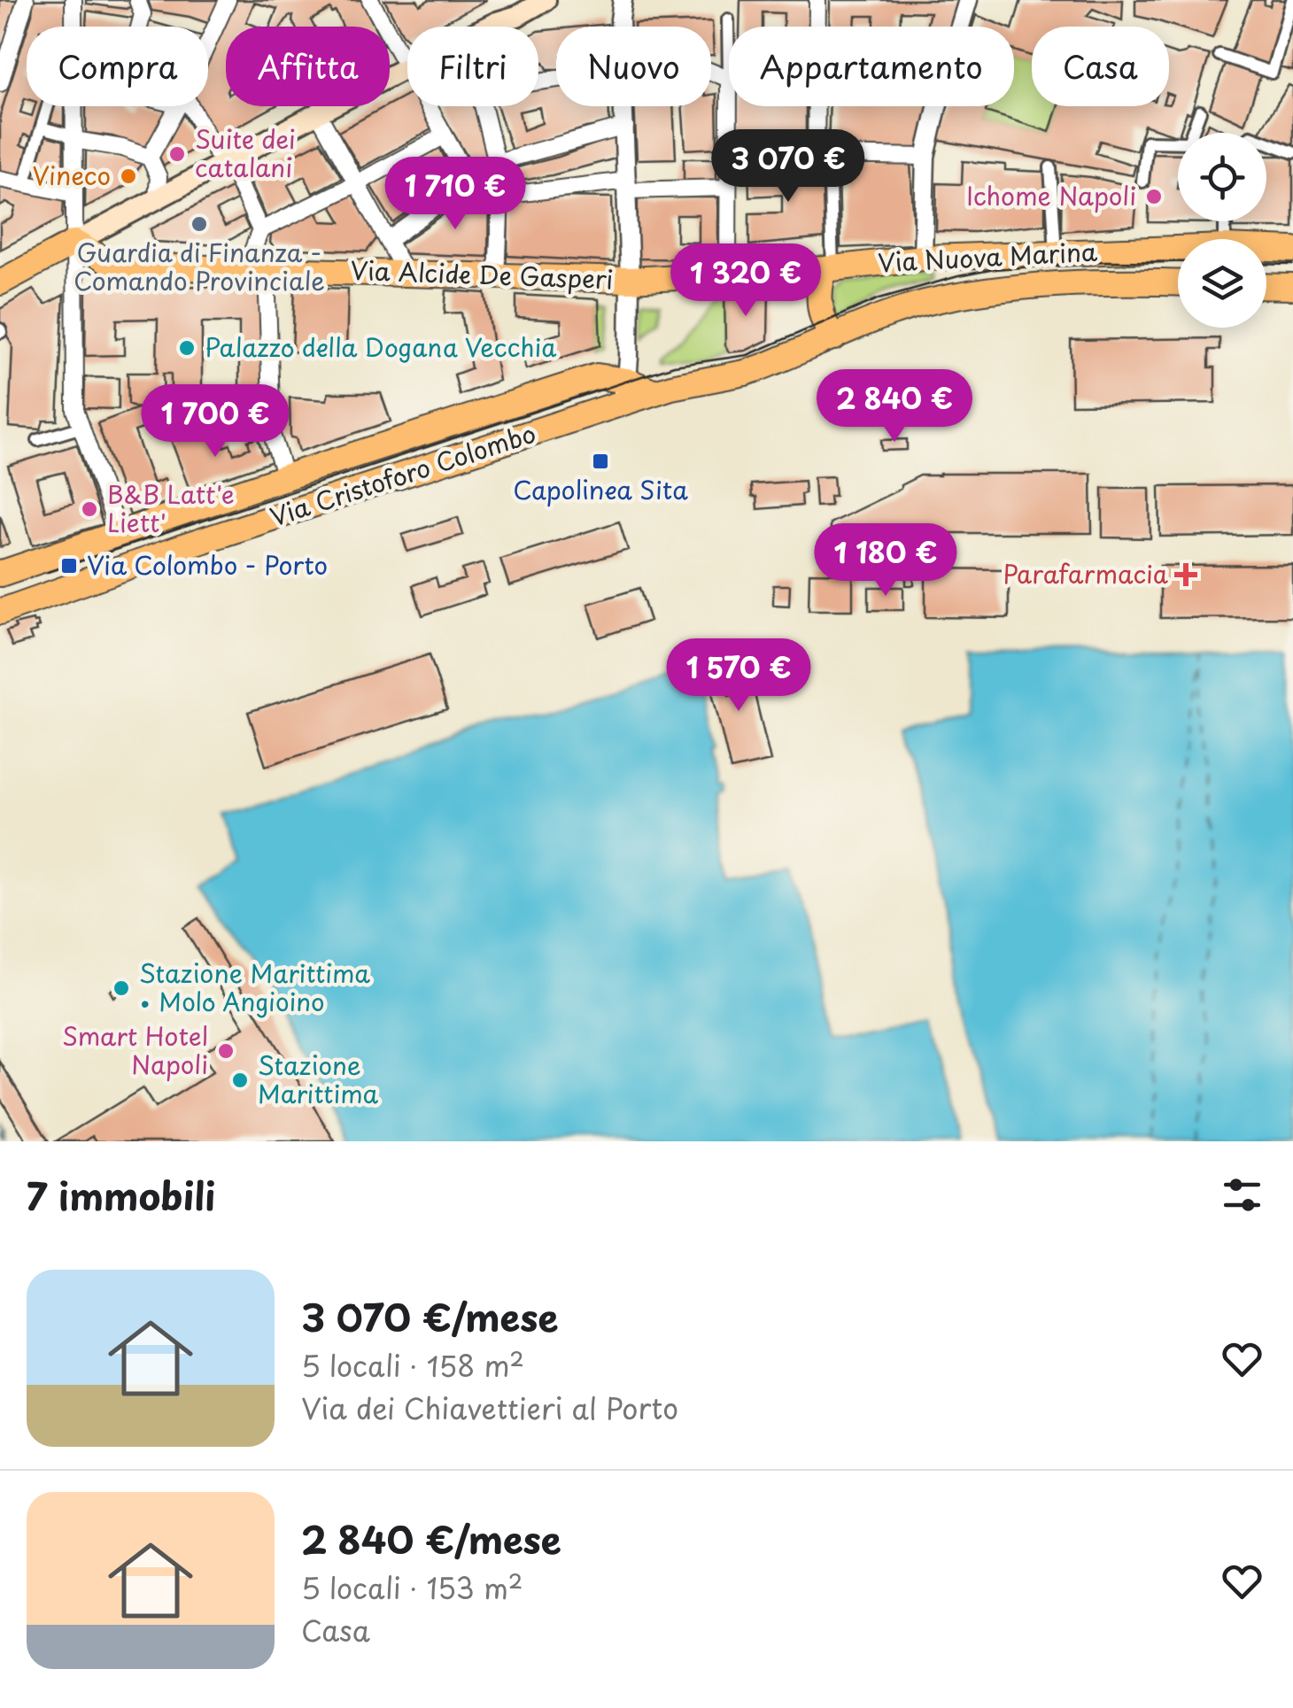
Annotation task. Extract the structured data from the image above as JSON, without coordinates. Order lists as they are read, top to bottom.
{
  "streets": {
    "main road": ["Via Nuova Marina", "Via Alcide De Gasperi", "Via Cristoforo Colombo"]
  },
  "crossings": [
    ["Via Nuova Marina", "Via Alcide De Gasperi"],
    ["Via Nuova Marina", "Via Cristoforo Colombo"]
  ],
  "places": {
    "other": [
      "Suite dei catalani",
      "Vineco",
      "Ichome Napoli",
      "Guardia di Finanza - Comando Provinciale",
      "Palazzo della Dogana Vecchia",
      "B&B Latt'e Liett'",
      "Stazione Marittima • Molo Angioino",
      "Smart Hotel Napoli",
      "Stazione Marittima"
    ],
    "transit": ["Capolinea Sita", "Via Colombo - Porto"],
    "health": ["Parafarmacia"]
  },
  "page": {
    "chip": [
      "Compra",
      "Affitta",
      "Filtri",
      "Nuovo",
      "Appartamento",
      "Casa"
    ],
    "price": [
      "3 070 €",
      "1 710 €",
      "1 320 €",
      "2 840 €",
      "1 700 €",
      "1 180 €",
      "1 570 €"
    ],
    "heading": "7 immobili",
    "list": [
      {
        "name": "3 070 €/mese",
        "note": "5 locali · 158 m² · Via dei Chiavettieri al Porto"
      },
      {
        "name": "2 840 €/mese",
        "note": "5 locali · 153 m² · Casa"
      }
    ]
  }
}
